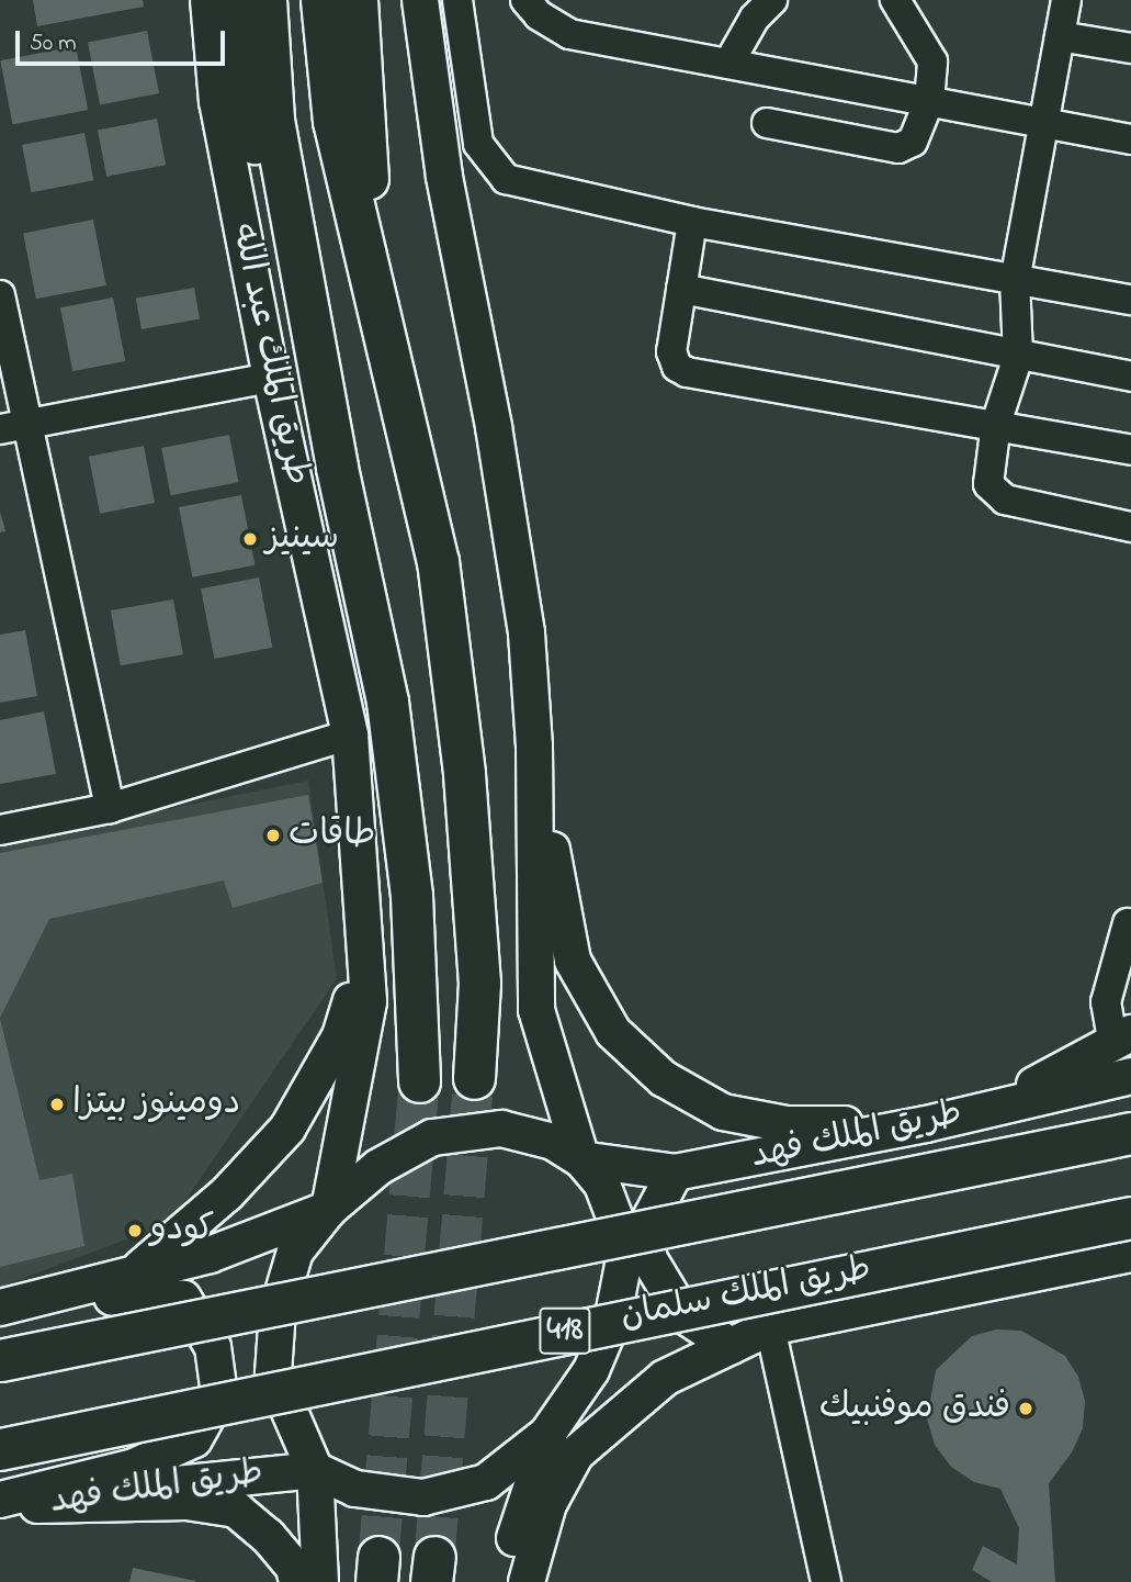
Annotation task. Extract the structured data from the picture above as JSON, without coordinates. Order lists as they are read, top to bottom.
{
  "streets": {
    "highway": ["طريق الملك عبد الله", "طريق الملك سلمان", "418"],
    "main road": ["طريق الملك فهد"]
  },
  "places": [
    "سينيز",
    "طاقات",
    "دومينوز بيتزا",
    "كودو",
    "فندق موفنبيك"
  ],
  "scale_bar": "50 m"
}
